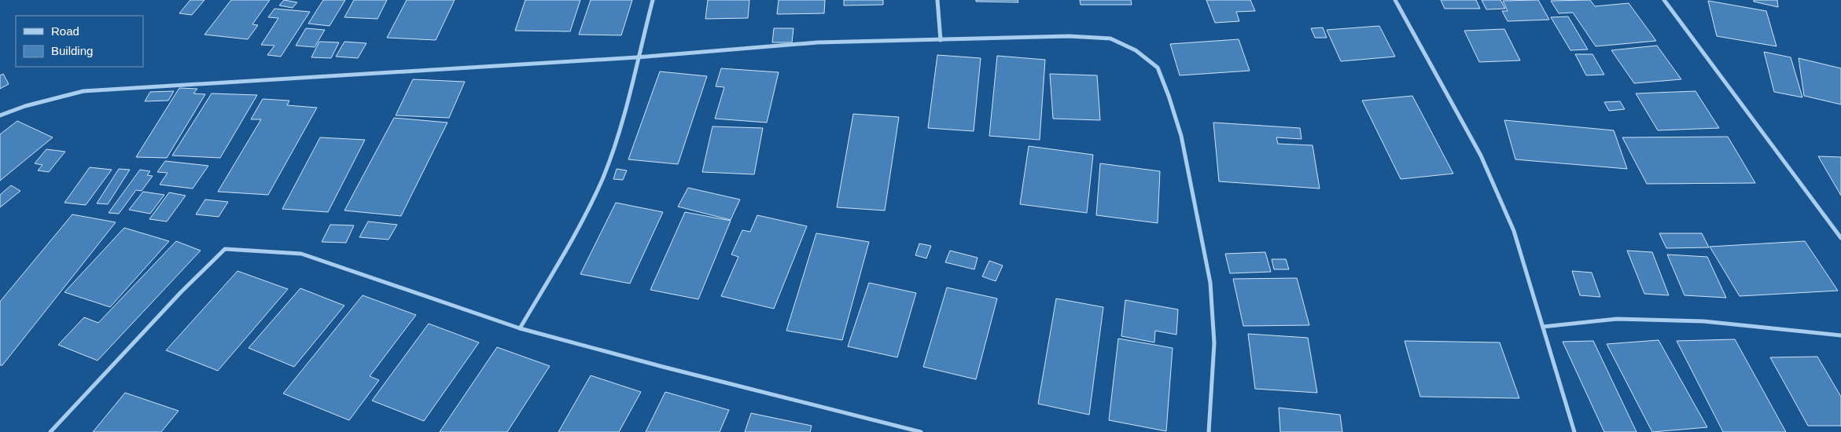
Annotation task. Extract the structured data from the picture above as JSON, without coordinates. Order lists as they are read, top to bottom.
{
  "legend": ["Road", "Building"]
}
